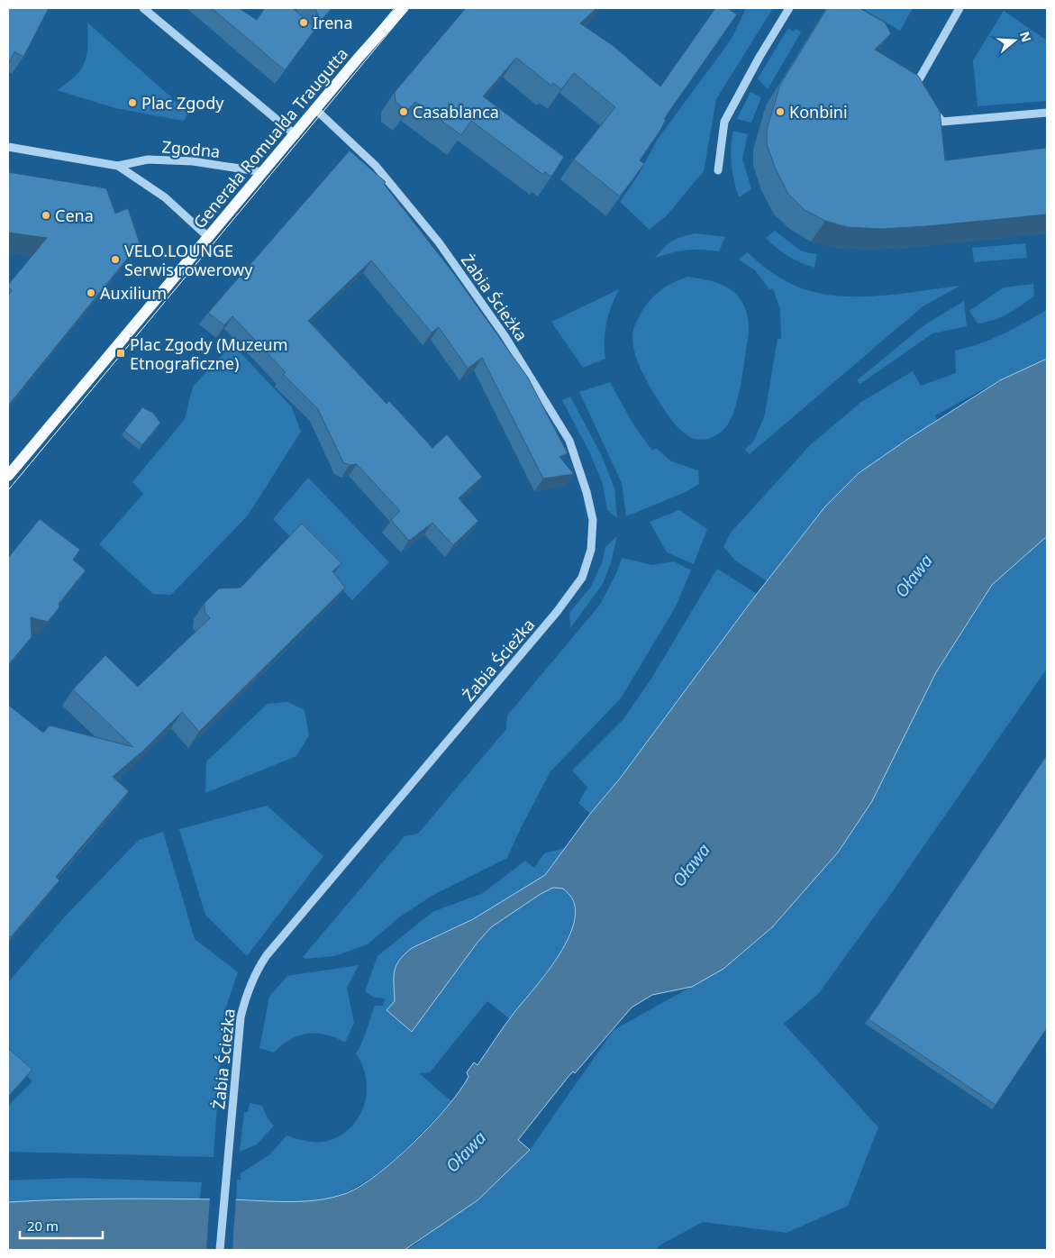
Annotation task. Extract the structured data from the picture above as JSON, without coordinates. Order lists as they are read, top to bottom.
{
  "streets": {
    "main road": ["Generała Romualda Traugutta"],
    "street": ["Zgodna", "Żabia Ścieżka"]
  },
  "crossings": [
    ["Generała Romualda Traugutta", "Zgodna"],
    ["Generała Romualda Traugutta", "Żabia Ścieżka"]
  ],
  "water": ["Oława"],
  "places": {
    "other": [
      "Irena",
      "Plac Zgody",
      "Casablanca",
      "Konbini",
      "Cena",
      "VELO.LOUNGE Serwis rowerowy",
      "Auxilium"
    ],
    "transit": ["Plac Zgody (Muzeum Etnograficzne)"]
  },
  "scale_bar": "20 m",
  "north": "right"
}
